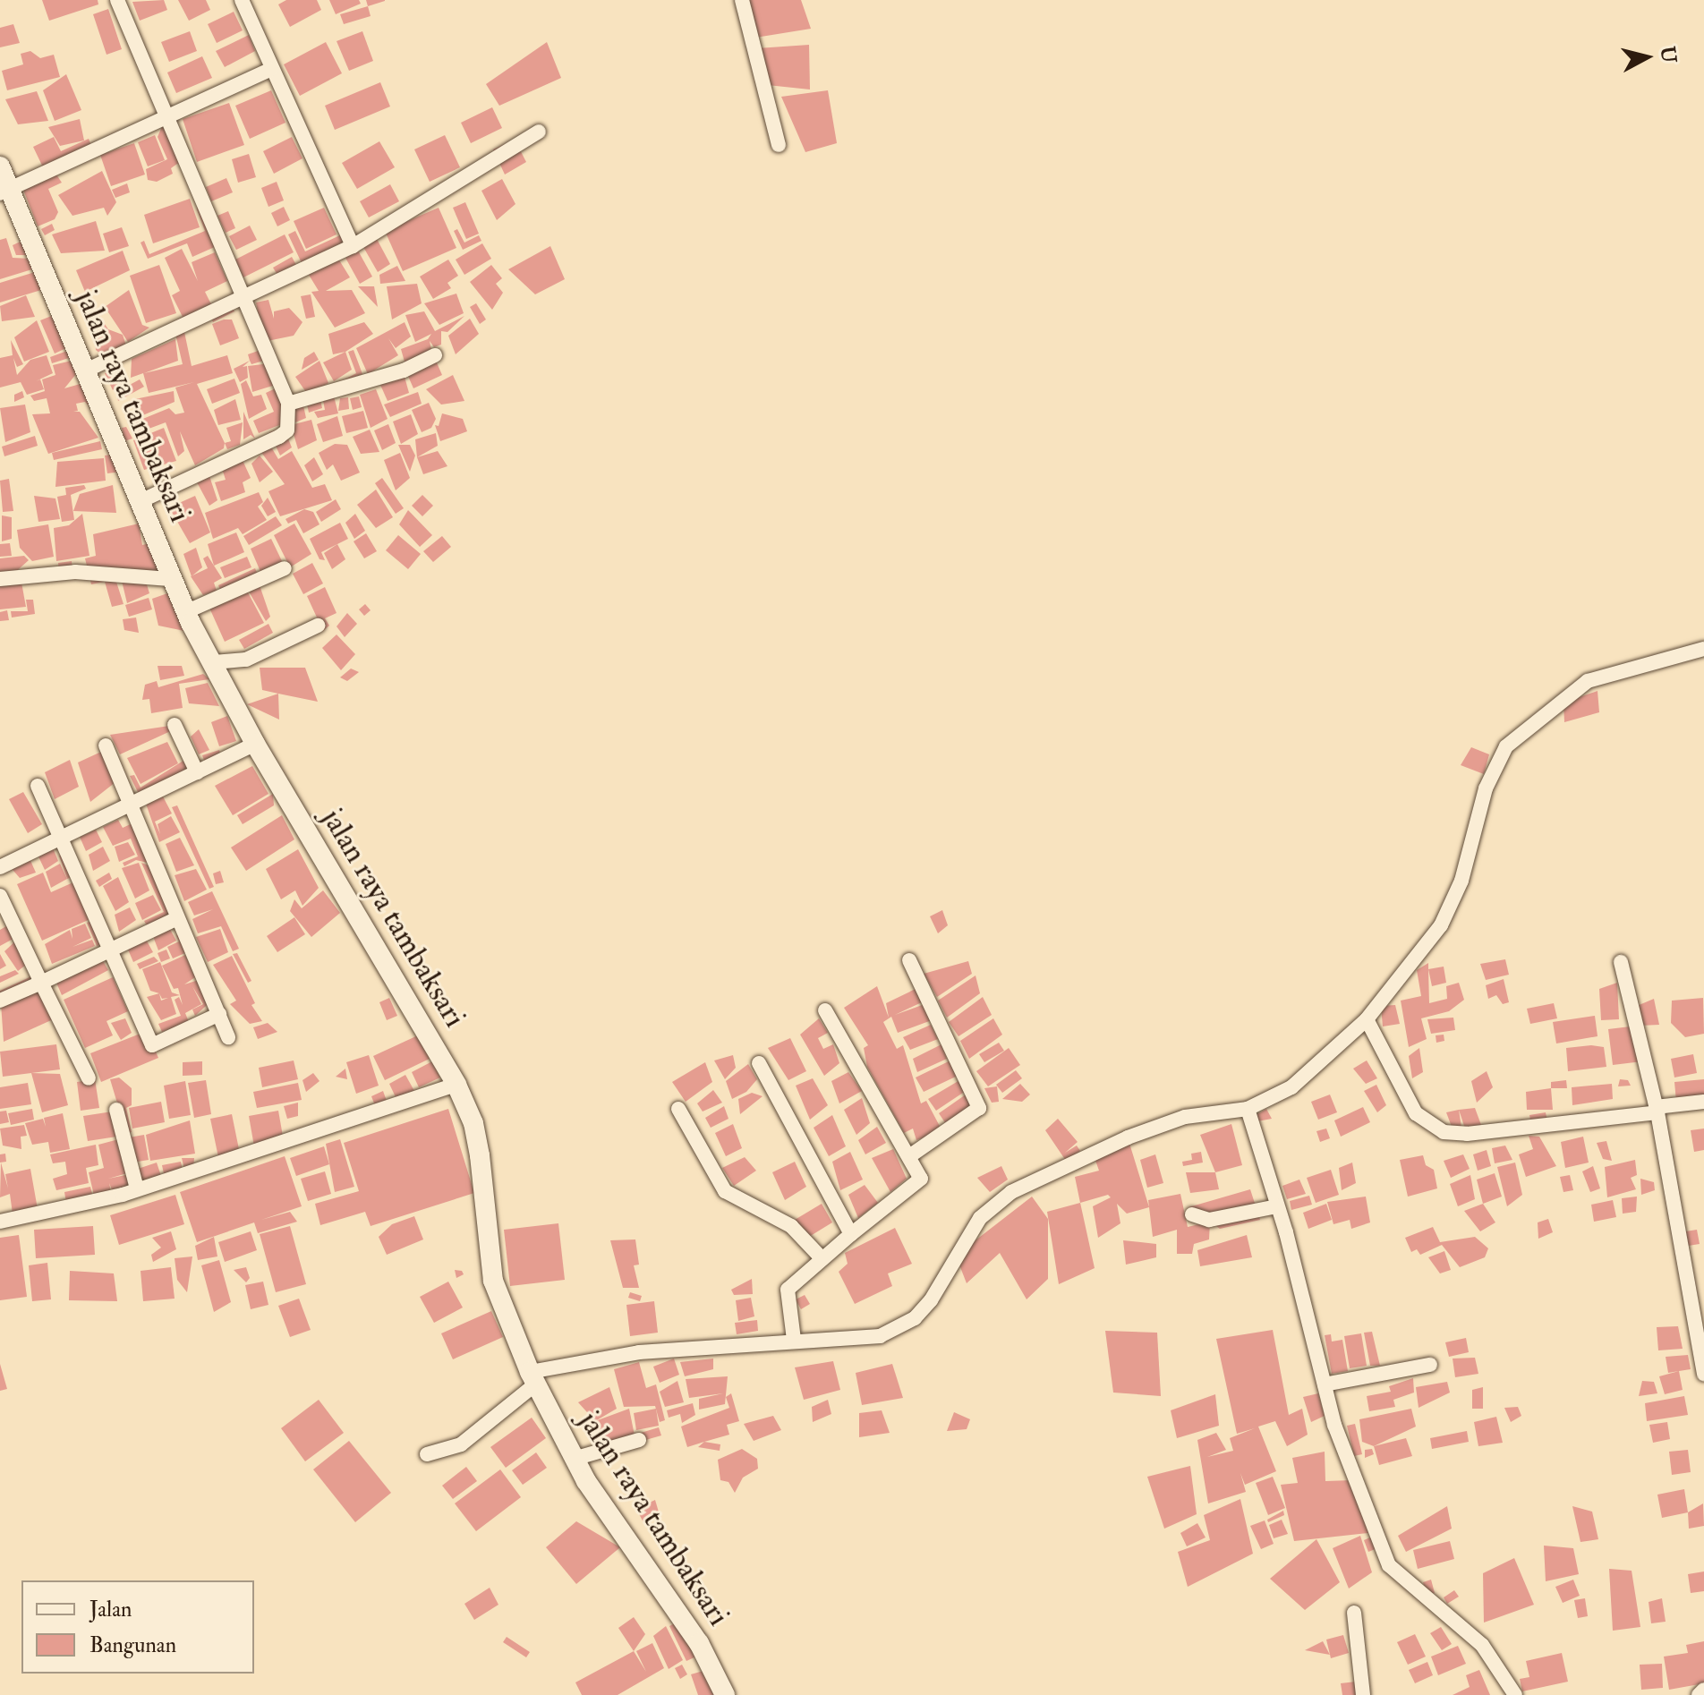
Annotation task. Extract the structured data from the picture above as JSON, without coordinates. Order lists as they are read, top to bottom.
{
  "streets": {
    "street": ["jalan raya tambaksari"]
  },
  "legend": ["Jalan", "Bangunan"],
  "north": "right"
}
